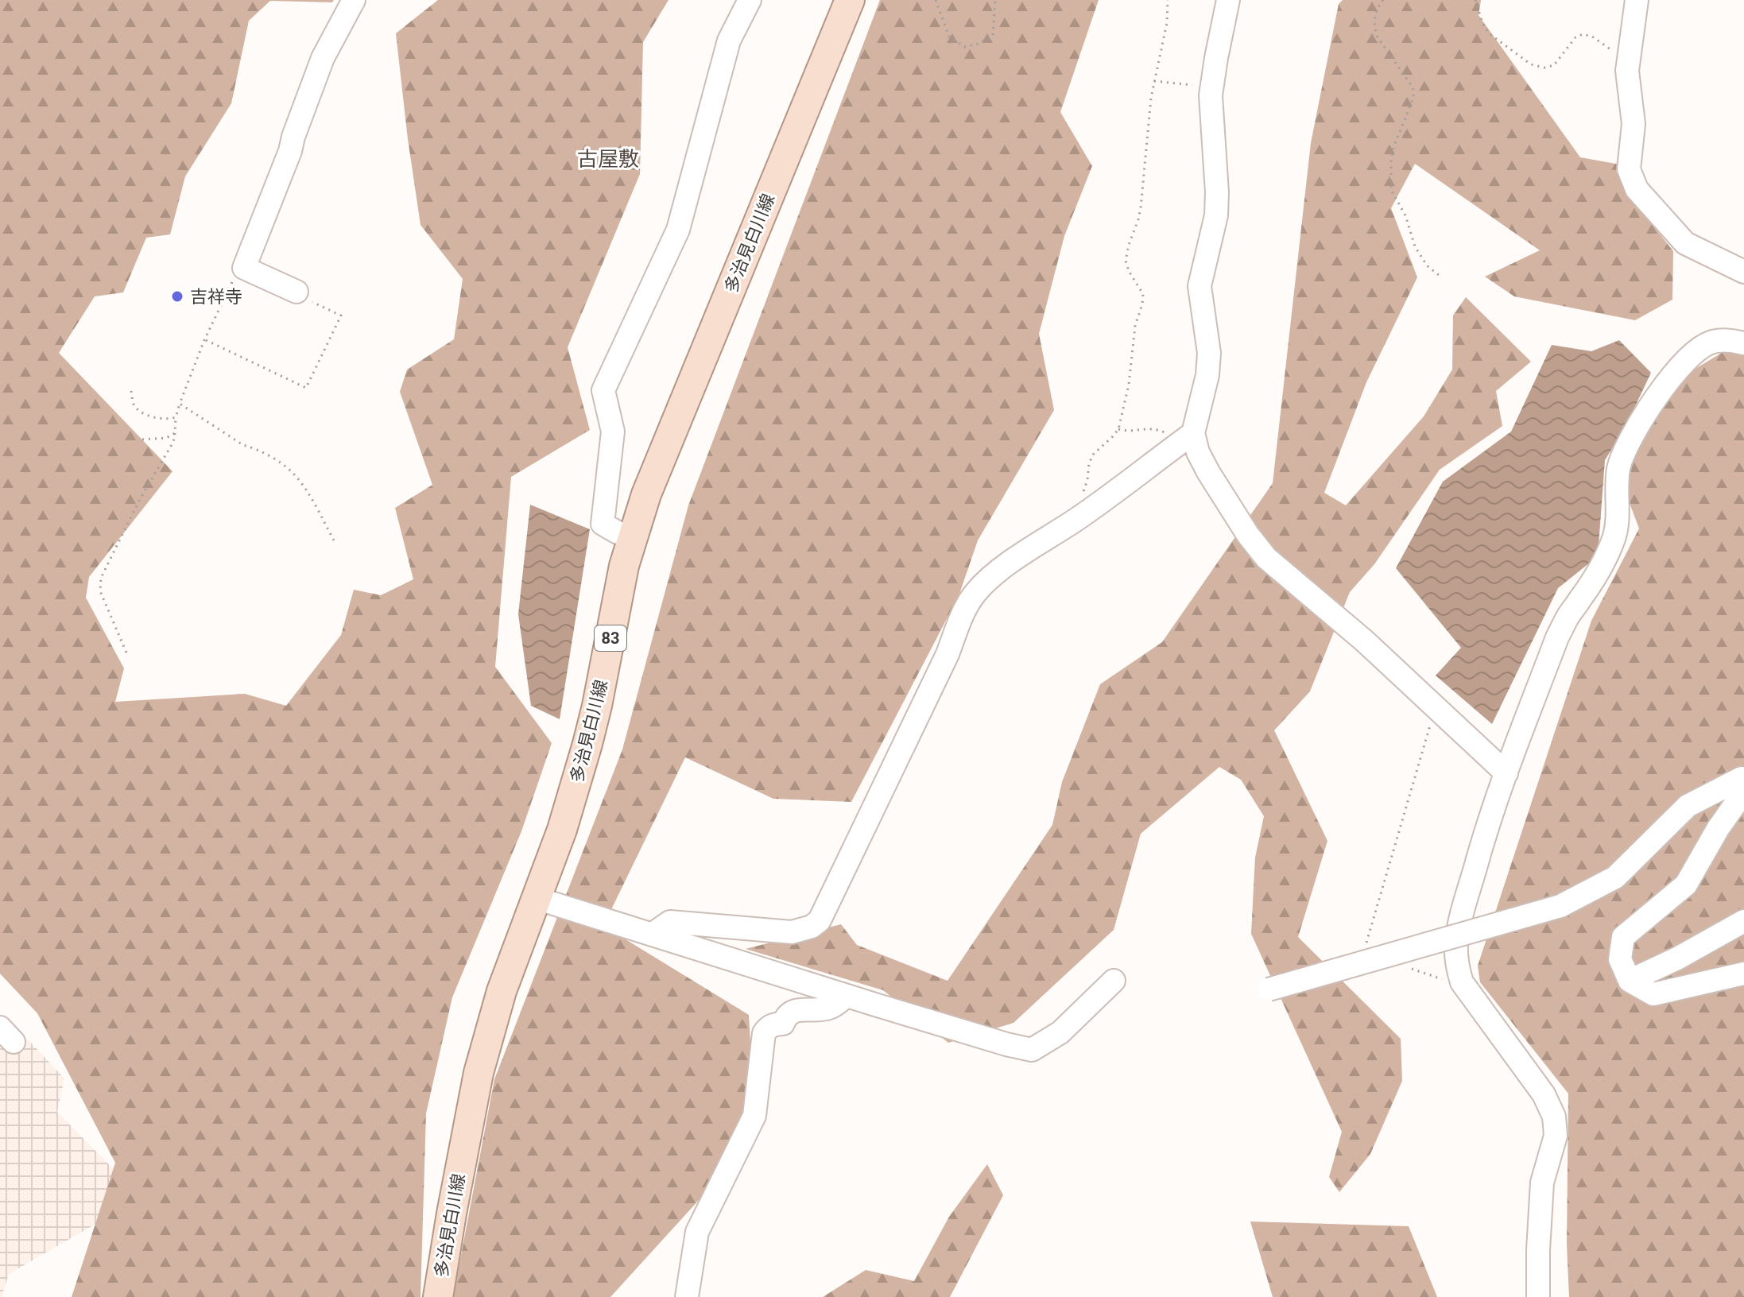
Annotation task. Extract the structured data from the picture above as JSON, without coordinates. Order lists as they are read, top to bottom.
{
  "streets": {
    "main road": ["多治見白川線", "83"]
  },
  "districts": ["古屋敷"],
  "places": ["吉祥寺"]
}
